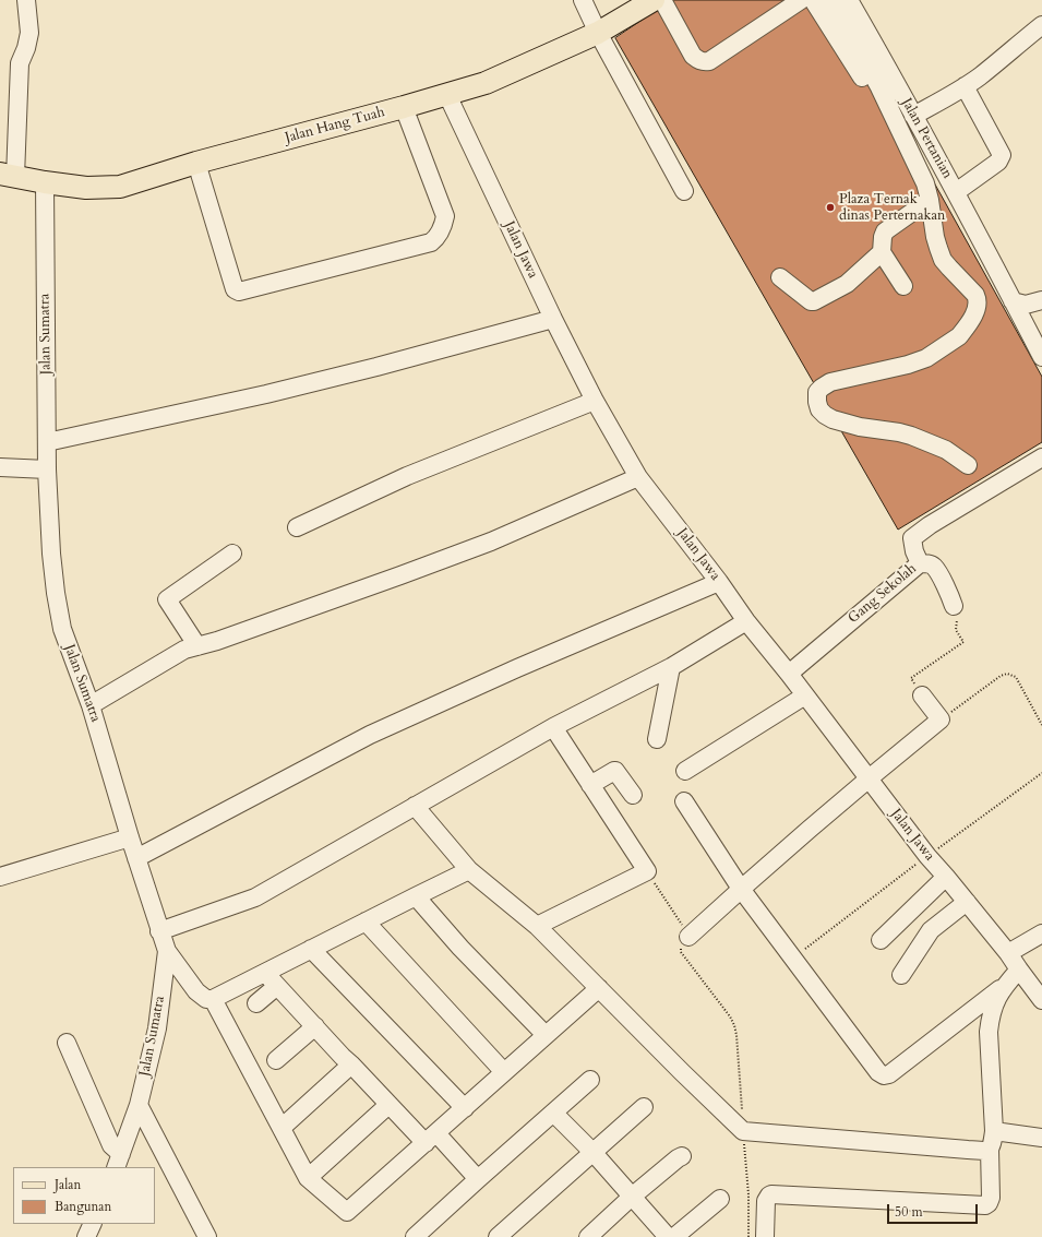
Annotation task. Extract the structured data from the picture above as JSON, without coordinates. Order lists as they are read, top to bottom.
{
  "streets": {
    "main road": ["Jalan Hang Tuah"],
    "street": [
      "Jalan Pertanian",
      "Jalan Jawa",
      "Jalan Sumatra",
      "Gang Sekolah"
    ]
  },
  "crossings": [
    ["Jalan Hang Tuah", "Jalan Jawa"],
    ["Jalan Hang Tuah", "Jalan Sumatra"],
    ["Jalan Jawa", "Gang Sekolah"]
  ],
  "places": ["Plaza Ternak dinas Perternakan"],
  "legend": ["Jalan", "Bangunan"],
  "scale_bar": "50 m"
}
